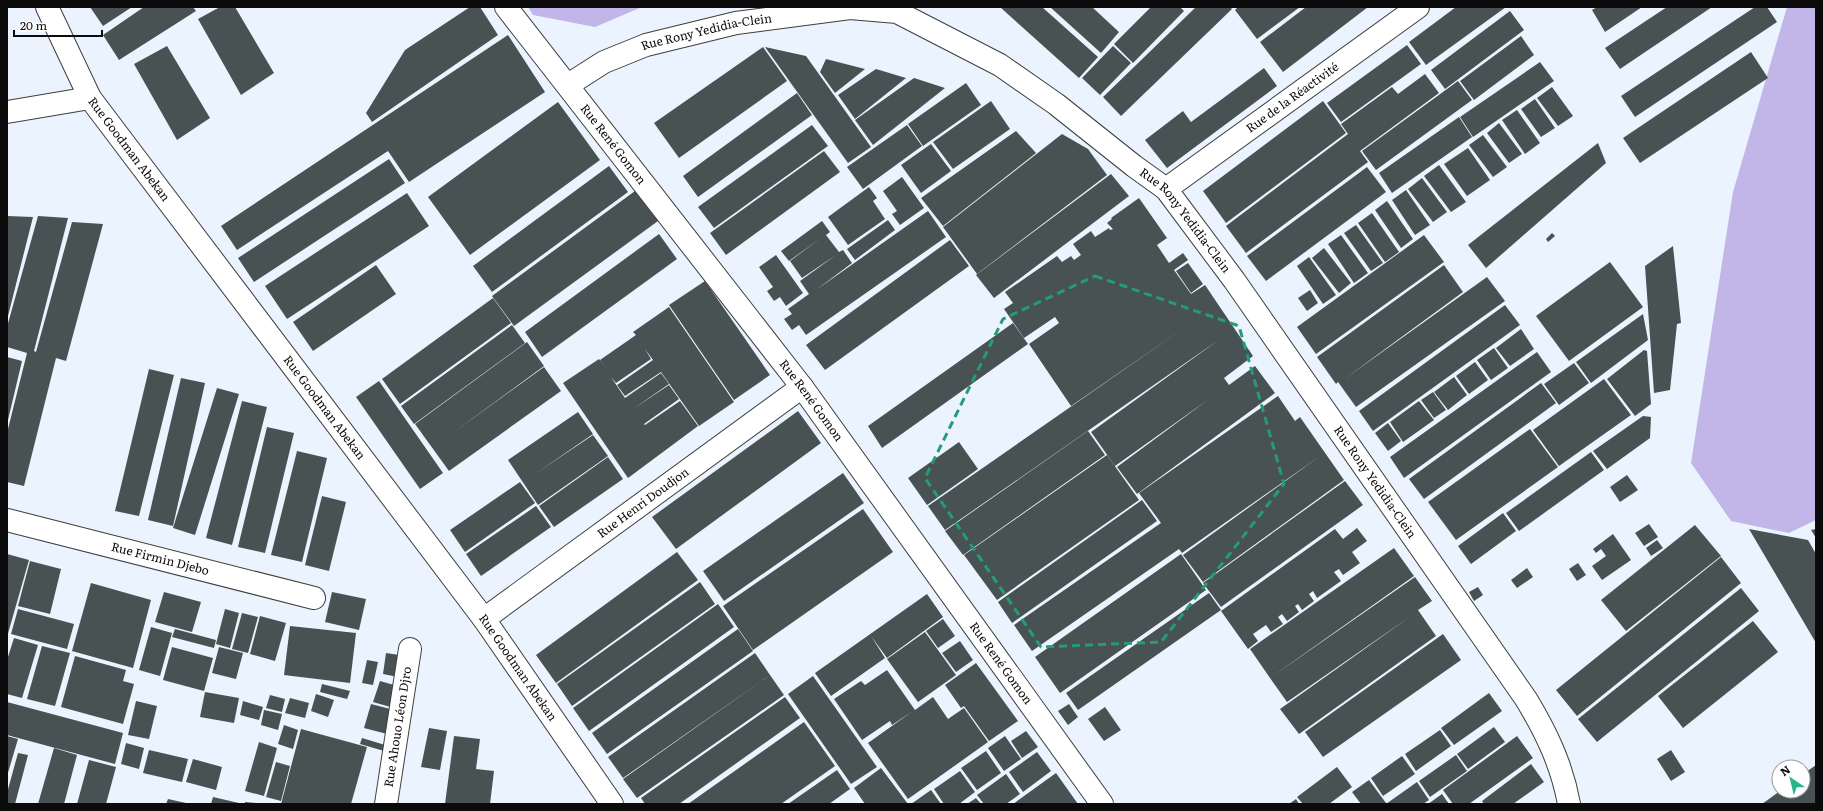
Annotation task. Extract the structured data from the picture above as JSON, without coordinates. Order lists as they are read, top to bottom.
{
  "streets": {
    "street": [
      "Rue Rony Yedidia-Clein",
      "Rue de la Réactivité",
      "Rue René Gomon",
      "Rue Goodman Abekan",
      "Rue Henri Doudjon",
      "Rue Firmin Djebo",
      "Rue Ahouo Léon Djro"
    ]
  },
  "crossings": [
    ["Rue Rony Yedidia-Clein", "Rue de la Réactivité"],
    ["Rue Rony Yedidia-Clein", "Rue René Gomon"],
    ["Rue René Gomon", "Rue Henri Doudjon"],
    ["Rue Goodman Abekan", "Rue Henri Doudjon"]
  ],
  "scale_bar": "20 m",
  "north": "top left"
}
